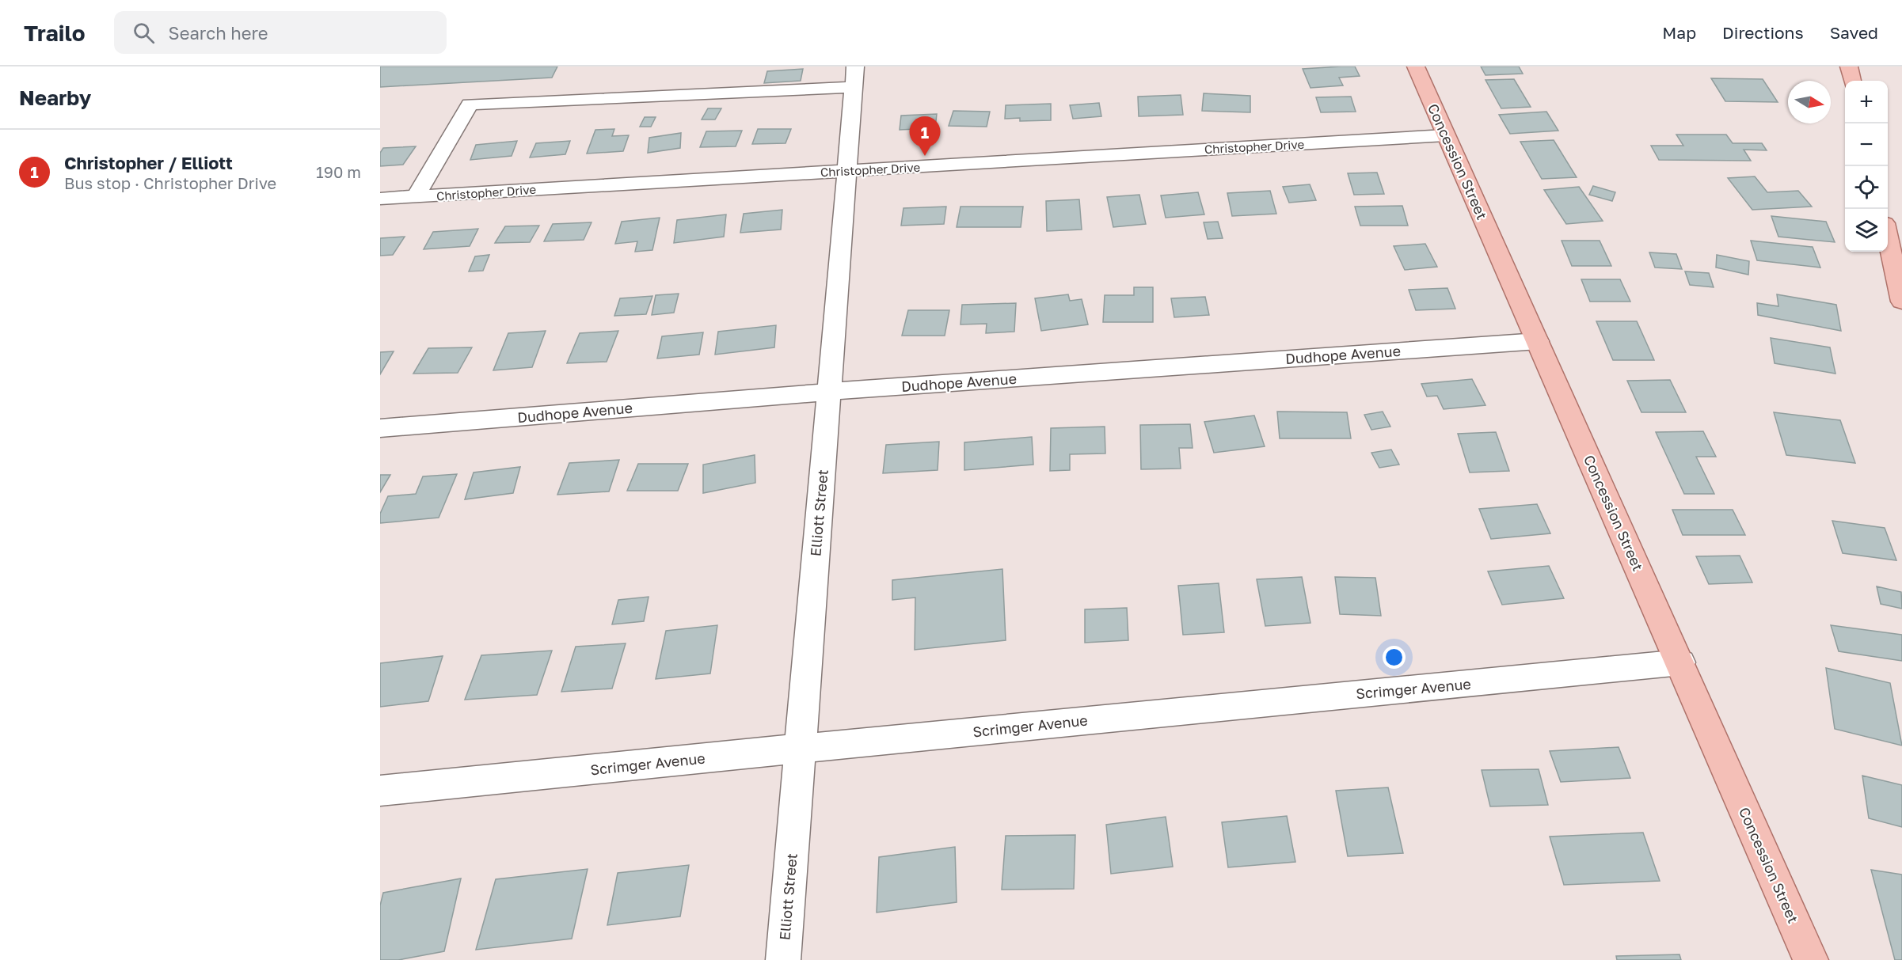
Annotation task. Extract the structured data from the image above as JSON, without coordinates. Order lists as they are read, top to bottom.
{
  "streets": {
    "main road": ["Concession Street"],
    "street": [
      "Christopher Drive",
      "Dudhope Avenue",
      "Elliott Street",
      "Scrimger Avenue"
    ]
  },
  "crossings": [
    ["Christopher Drive", "Concession Street"],
    ["Christopher Drive", "Elliott Street"],
    ["Concession Street", "Dudhope Avenue"],
    ["Concession Street", "Scrimger Avenue"],
    ["Dudhope Avenue", "Elliott Street"],
    ["Elliott Street", "Scrimger Avenue"]
  ],
  "north": "right",
  "page": {
    "header": "Trailo",
    "search": "Search here",
    "nav": ["Map", "Directions", "Saved"],
    "heading": "Nearby",
    "map_buttons": ["+", "−"],
    "pins": "1",
    "list": [
      {
        "mark": "1",
        "name": "Christopher / Elliott",
        "note": "Bus stop · Christopher Drive",
        "value": "190 m"
      }
    ]
  }
}
